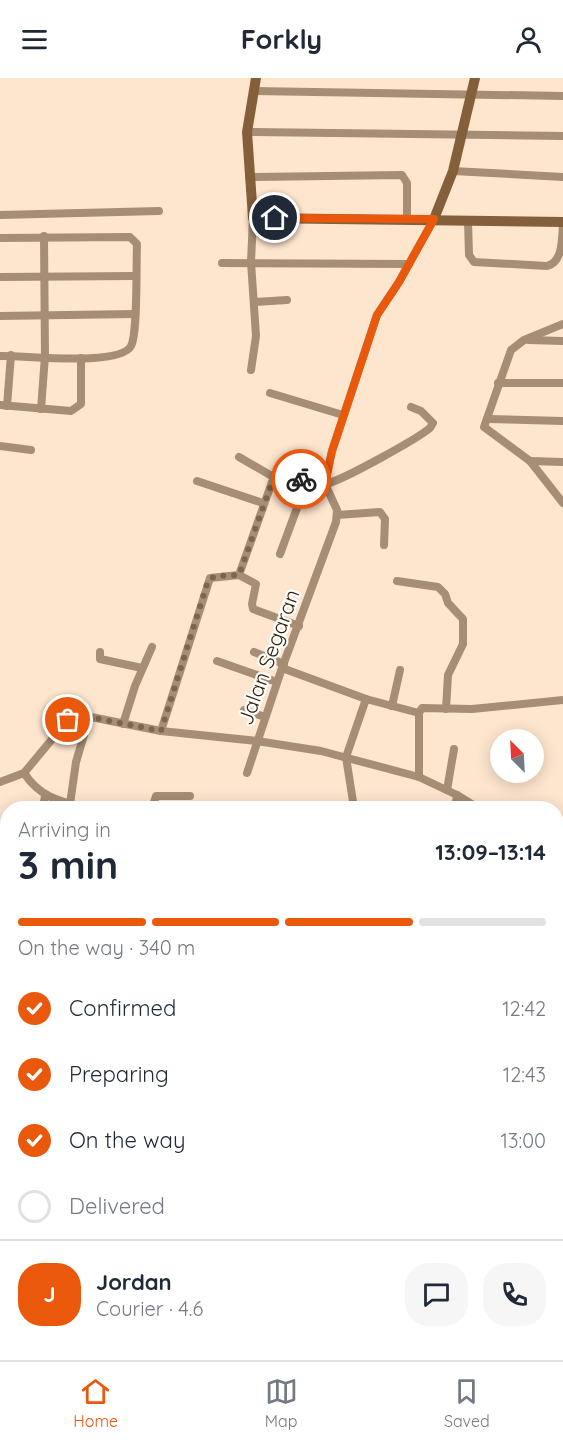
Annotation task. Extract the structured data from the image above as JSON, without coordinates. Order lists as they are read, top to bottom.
{
  "streets": {
    "street": ["Jalan Segaran"]
  },
  "north": "top left",
  "page": {
    "header": "Forkly",
    "heading": ["3 min", "Arriving in", "13:09–13:14"],
    "panel": ["Jordan", "Courier · 4.6"],
    "bar": "On the way · 340 m",
    "list": [
      ["Confirmed", "12:42"],
      ["Preparing", "12:43"],
      ["On the way", "13:00"],
      "Delivered"
    ],
    "round": "J",
    "tabs": ["Home", "Map", "Saved"]
  }
}
